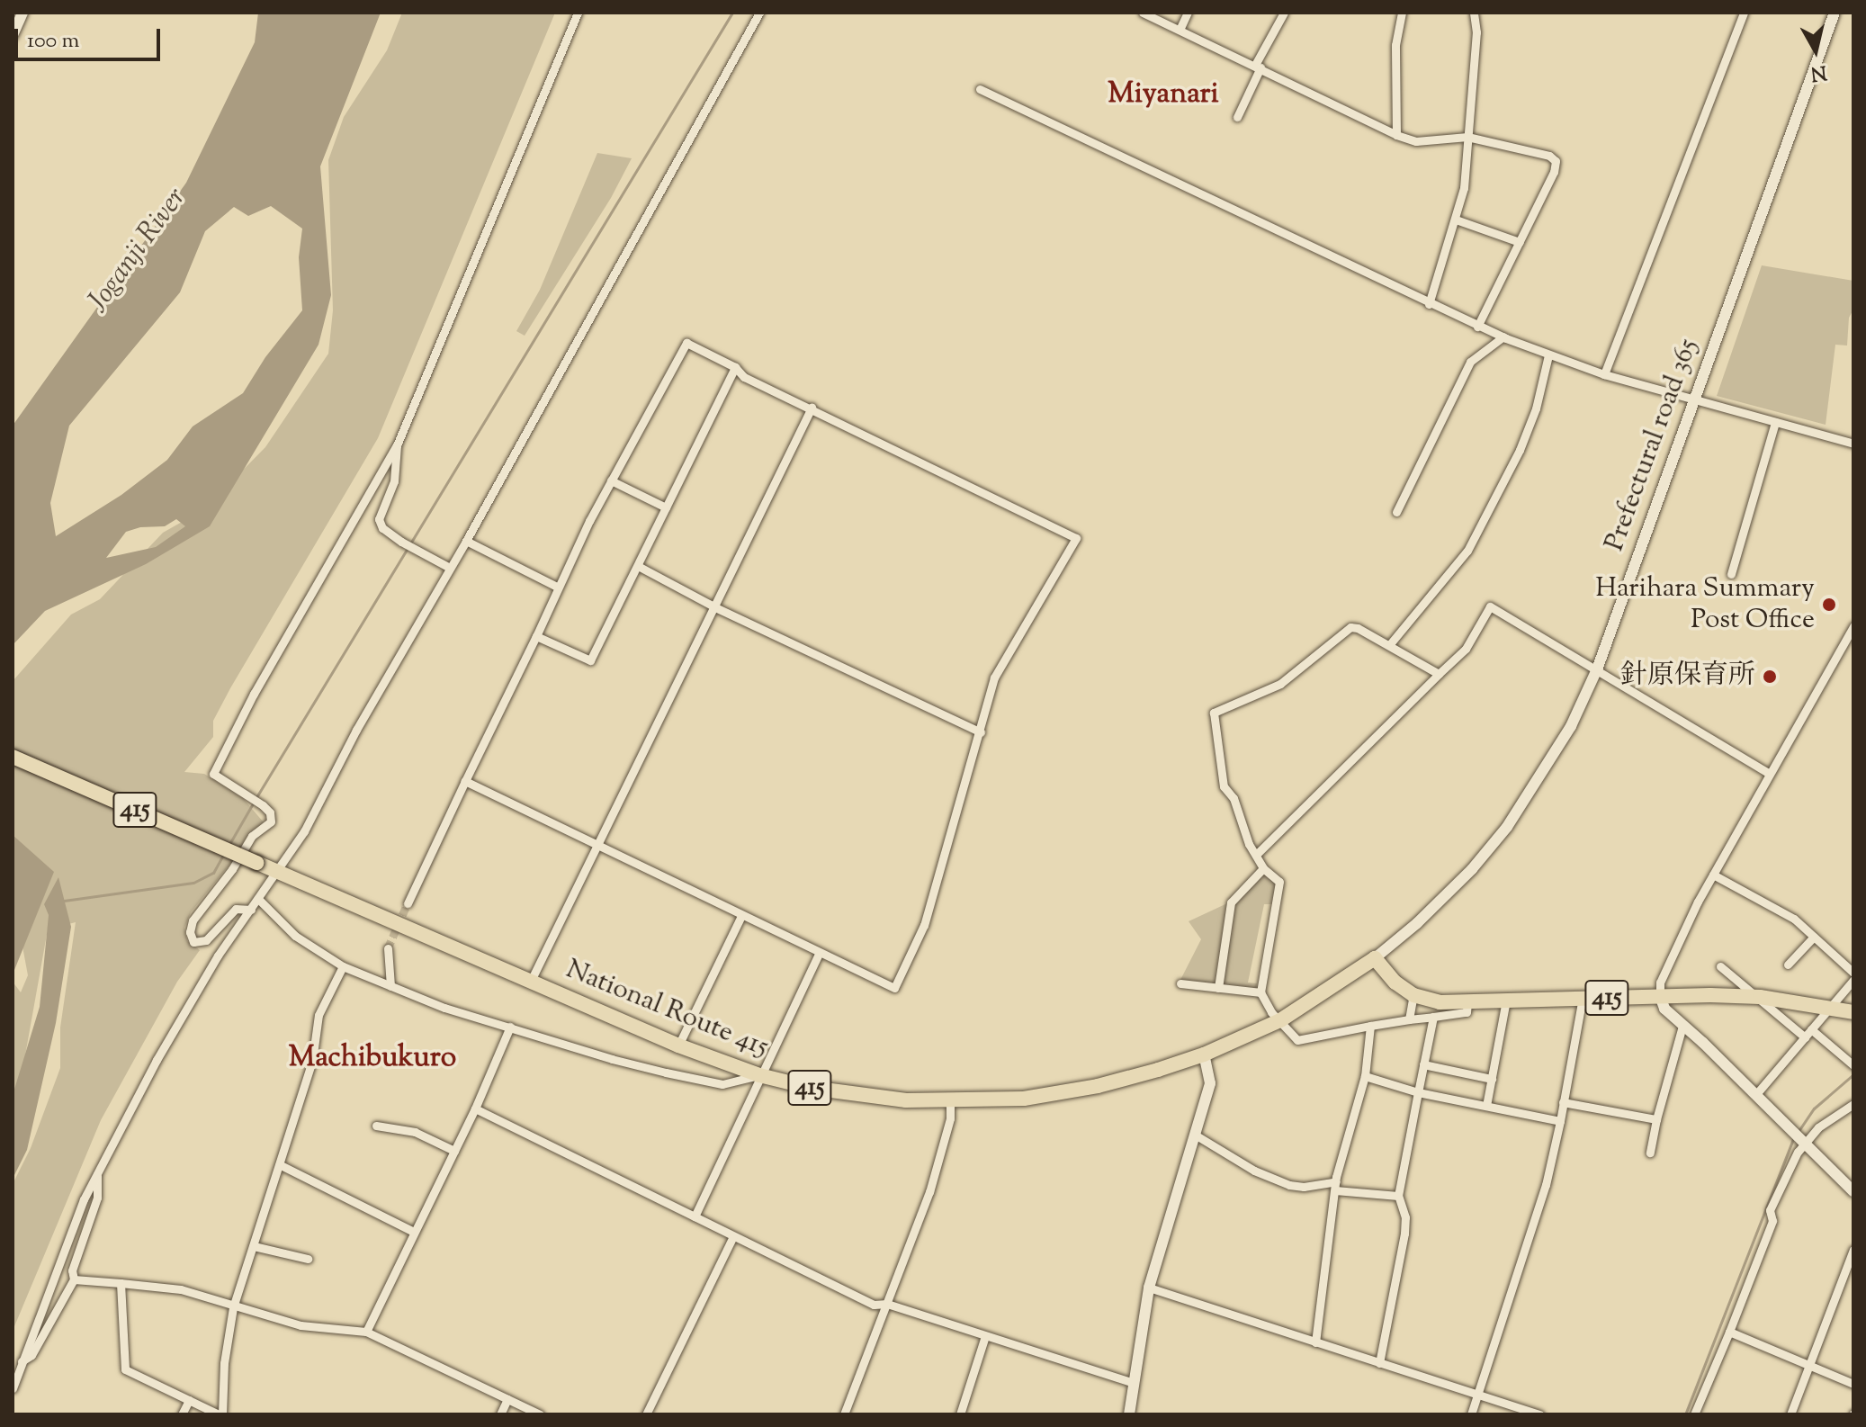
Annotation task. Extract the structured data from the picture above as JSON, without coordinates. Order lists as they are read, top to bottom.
{
  "streets": {
    "highway": ["415", "National Route 415"],
    "main road": ["Prefectural road 365"]
  },
  "crossings": [
    ["Prefectural road 365", "415"],
    ["Prefectural road 365", "National Route 415"],
    ["415", "National Route 415"]
  ],
  "districts": ["Miyanari", "Machibukuro"],
  "water": ["Joganji River"],
  "places": ["Harihara Summary Post Office", "針原保育所"],
  "scale_bar": "100 m",
  "north": "bottom"
}
